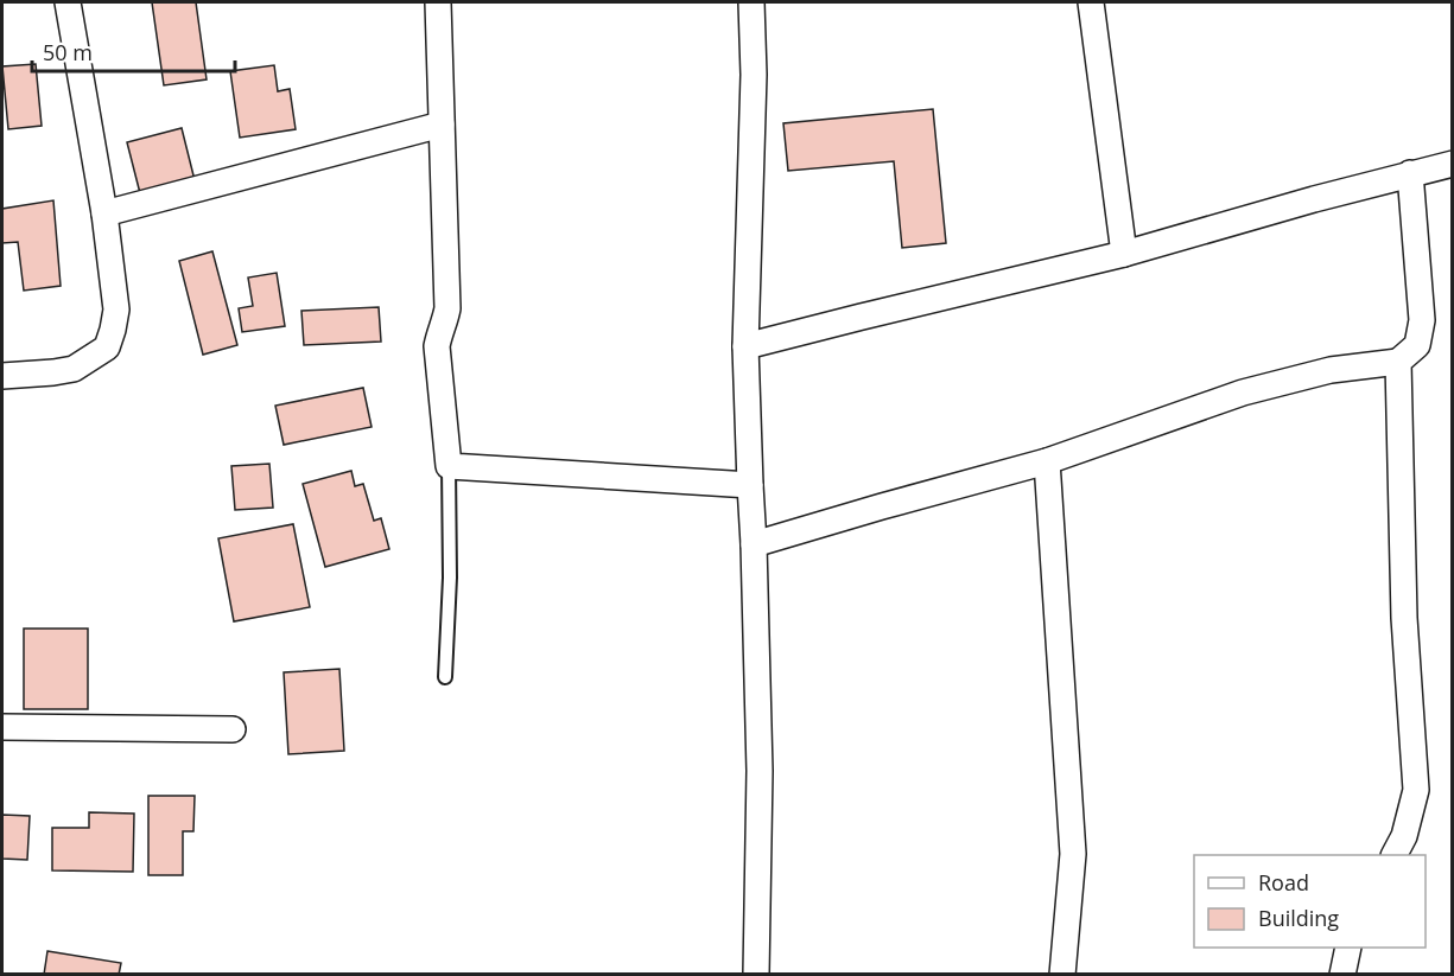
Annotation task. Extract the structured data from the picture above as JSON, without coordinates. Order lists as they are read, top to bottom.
{
  "legend": ["Road", "Building"],
  "scale_bar": "50 m"
}
